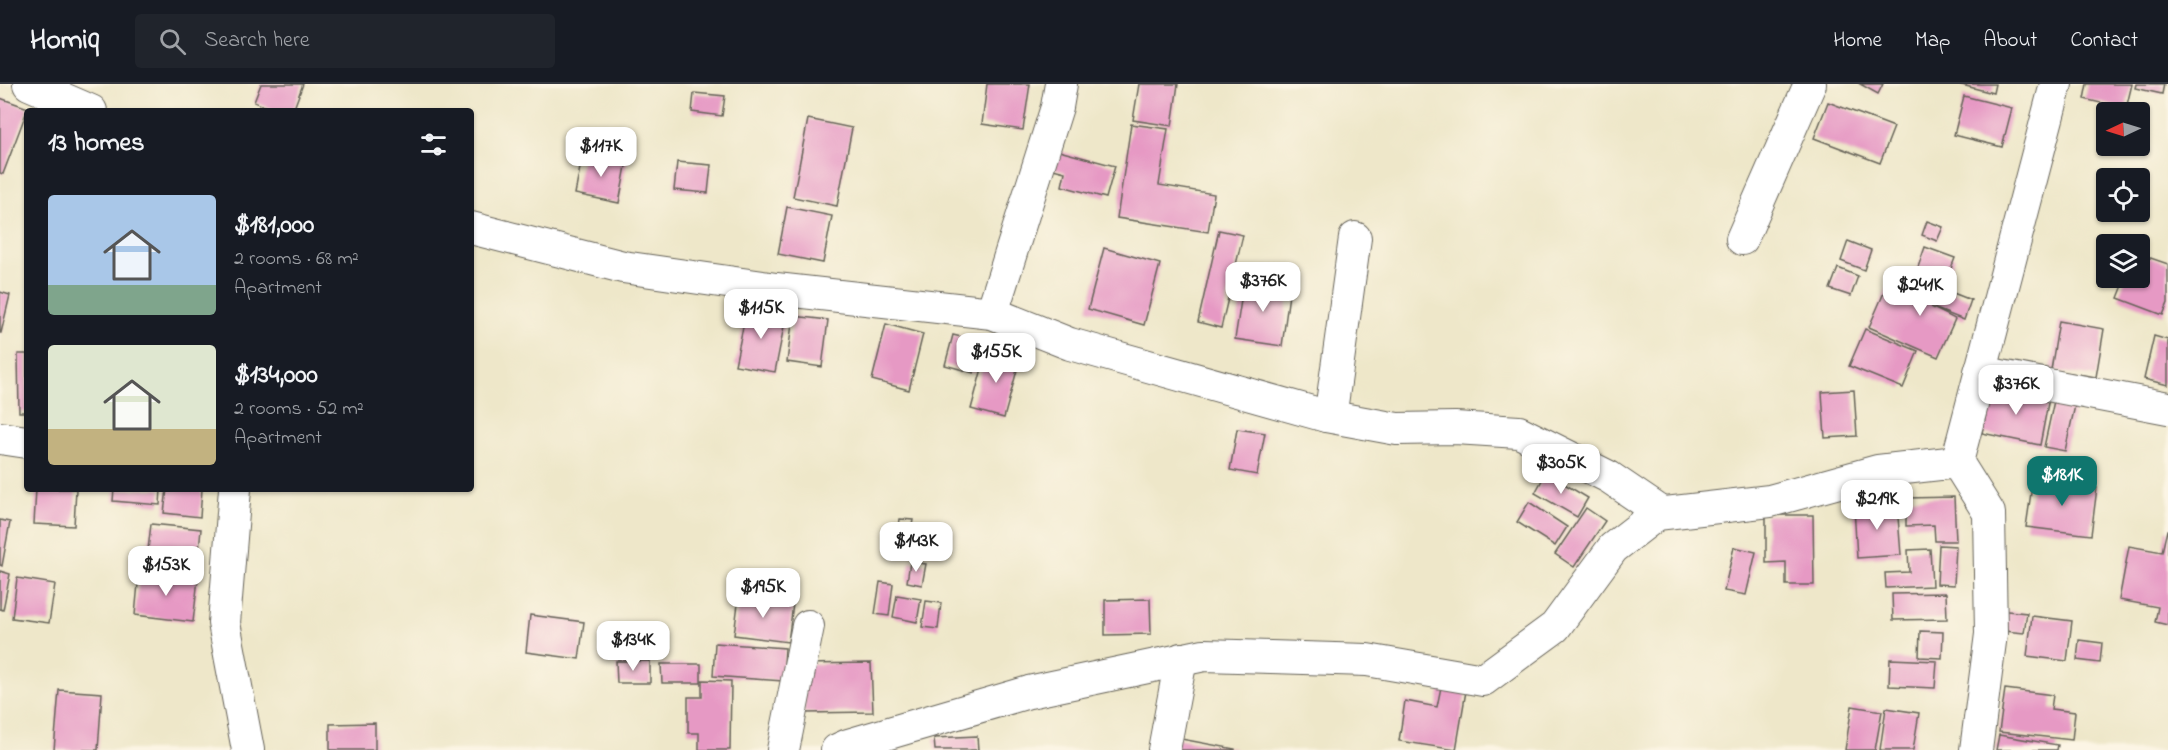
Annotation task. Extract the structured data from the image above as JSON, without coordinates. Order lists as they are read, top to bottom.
{
  "north": "left",
  "page": {
    "header": "Homiq",
    "search": "Search here",
    "nav": [
      "Home",
      "Map",
      "About",
      "Contact"
    ],
    "heading": "13 homes",
    "price": [
      "$117K",
      "$376K",
      "$241K",
      "$115K",
      "$155K",
      "$376K",
      "$305K",
      "$181K",
      "$219K",
      "$143K",
      "$153K",
      "$195K",
      "$134K"
    ],
    "list": [
      {
        "name": "$181,000",
        "note": "2 rooms · 68 m² · Apartment"
      },
      {
        "name": "$134,000",
        "note": "2 rooms · 52 m² · Apartment"
      }
    ]
  }
}
